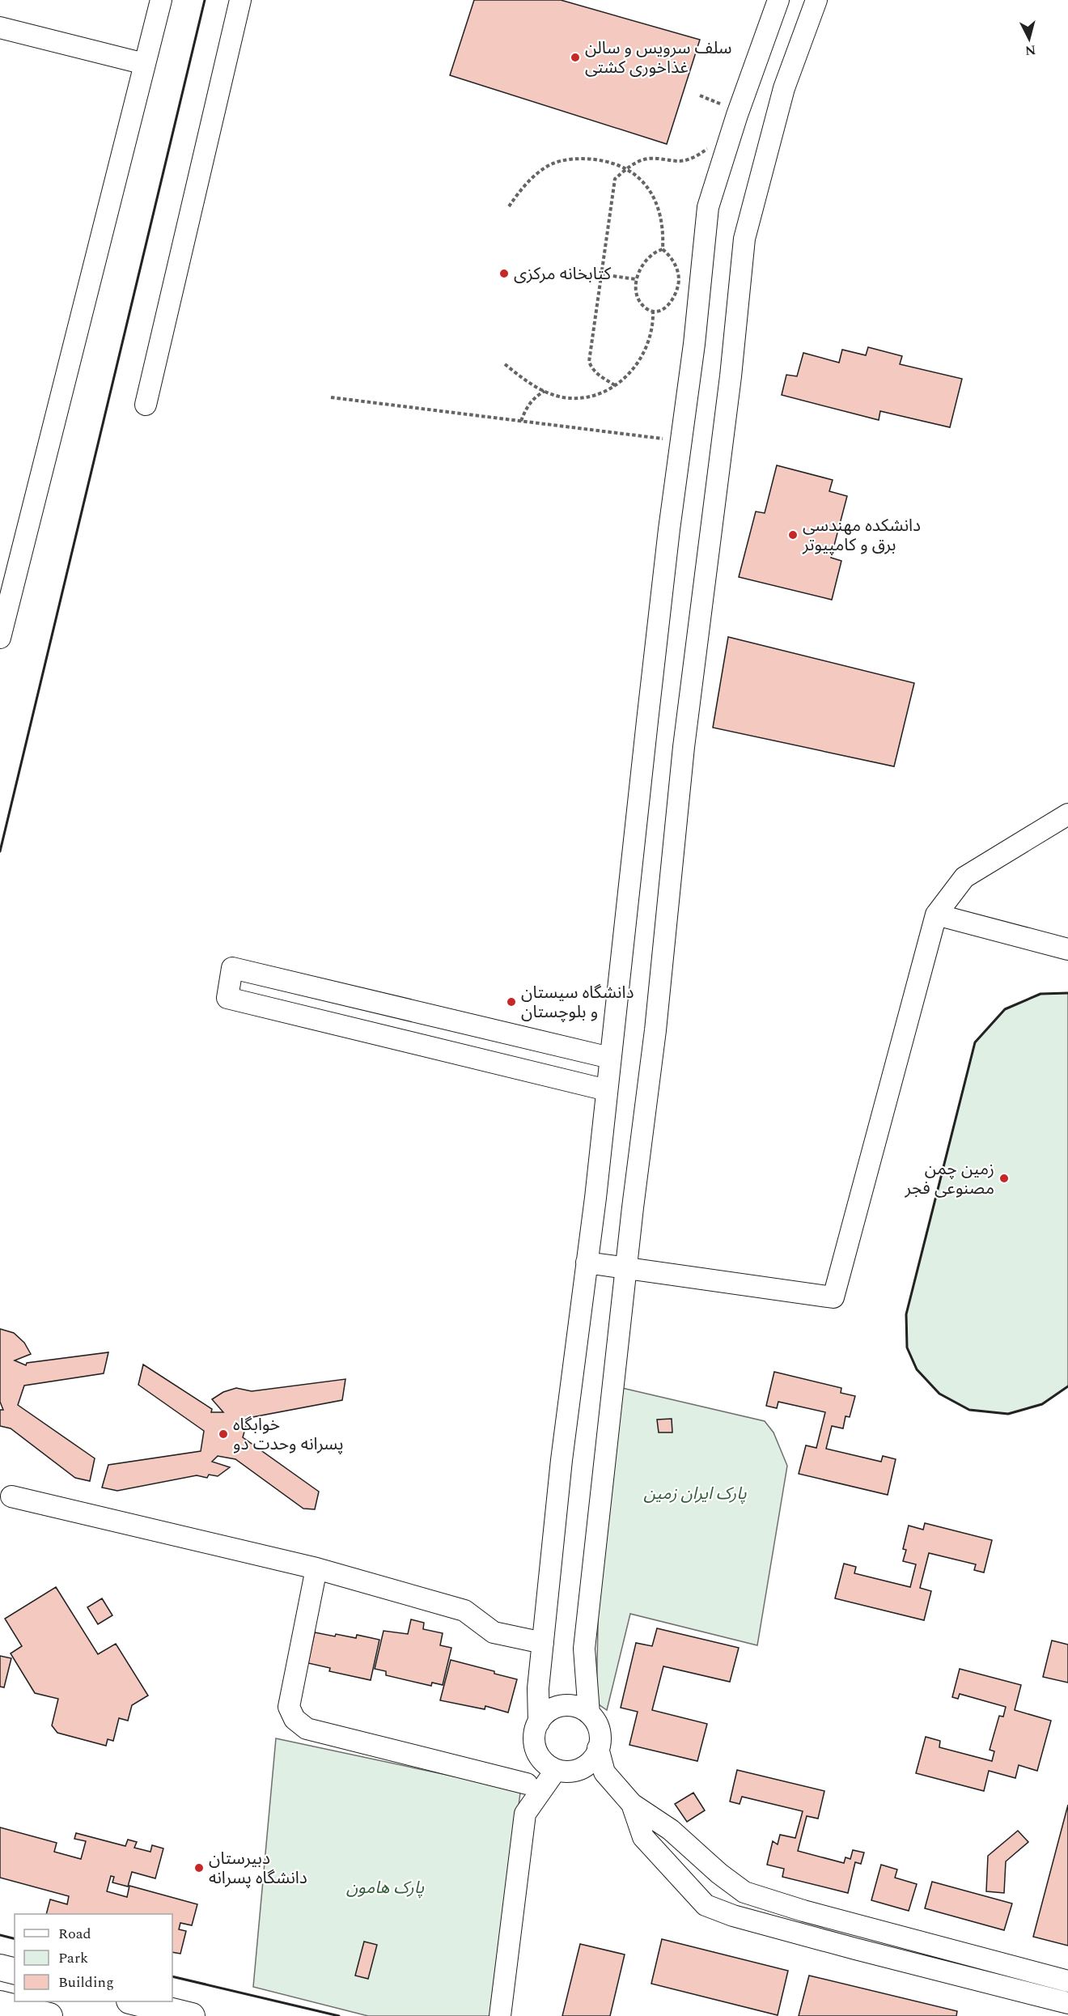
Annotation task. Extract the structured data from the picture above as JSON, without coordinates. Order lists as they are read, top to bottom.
{
  "parks": ["پارک ایران زمین", "پارک هامون"],
  "places": [
    "سلف سرویس و سالن غذاخوری کشتی",
    "کتابخانه مرکزی",
    "دانشکده مهندسی برق و کامپیوتر",
    "دانشگاه سیستان و بلوچستان",
    "زمین چمن مصنوعی فجر",
    "خوابگاه پسرانه وحدت دو",
    "دبیرستان دانشگاه پسرانه"
  ],
  "legend": ["Road", "Park", "Building"],
  "north": "bottom"
}
